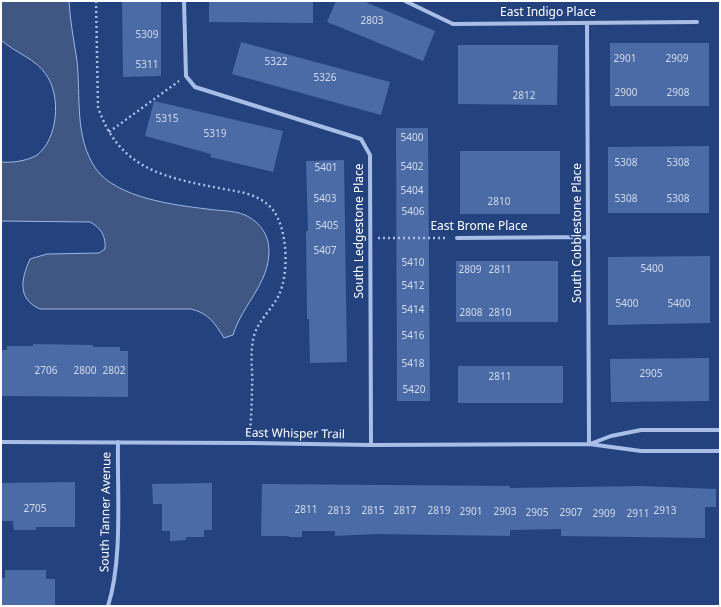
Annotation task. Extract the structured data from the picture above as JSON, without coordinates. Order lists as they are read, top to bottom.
{
  "streets": {
    "street": [
      "East Indigo Place",
      "East Brome Place",
      "South Ledgestone Place",
      "South Cobblestone Place",
      "East Whisper Trail",
      "South Tanner Avenue"
    ]
  },
  "crossings": [
    ["East Indigo Place", "South Cobblestone Place"],
    ["East Brome Place", "South Ledgestone Place"],
    ["East Brome Place", "South Cobblestone Place"],
    ["South Ledgestone Place", "East Whisper Trail"],
    ["South Cobblestone Place", "East Whisper Trail"],
    ["East Whisper Trail", "South Tanner Avenue"]
  ],
  "house_numbers": [
    "2803",
    "5309",
    "2901",
    "2909",
    "5322",
    "5311",
    "5326",
    "2900",
    "2908",
    "2812",
    "5315",
    "5319",
    "5400",
    "5308",
    "5308",
    "5402",
    "5401",
    "5404",
    "5403",
    "5308",
    "5308",
    "2810",
    "5406",
    "5405",
    "5407",
    "5410",
    "5400",
    "2809",
    "2811",
    "5412",
    "5400",
    "5400",
    "5414",
    "2808",
    "2810",
    "5416",
    "5418",
    "2706",
    "2800",
    "2802",
    "2905",
    "2811",
    "5420",
    "2705",
    "2811",
    "2813",
    "2815",
    "2817",
    "2819",
    "2913",
    "2901",
    "2903",
    "2905",
    "2907",
    "2909",
    "2911"
  ]
}
